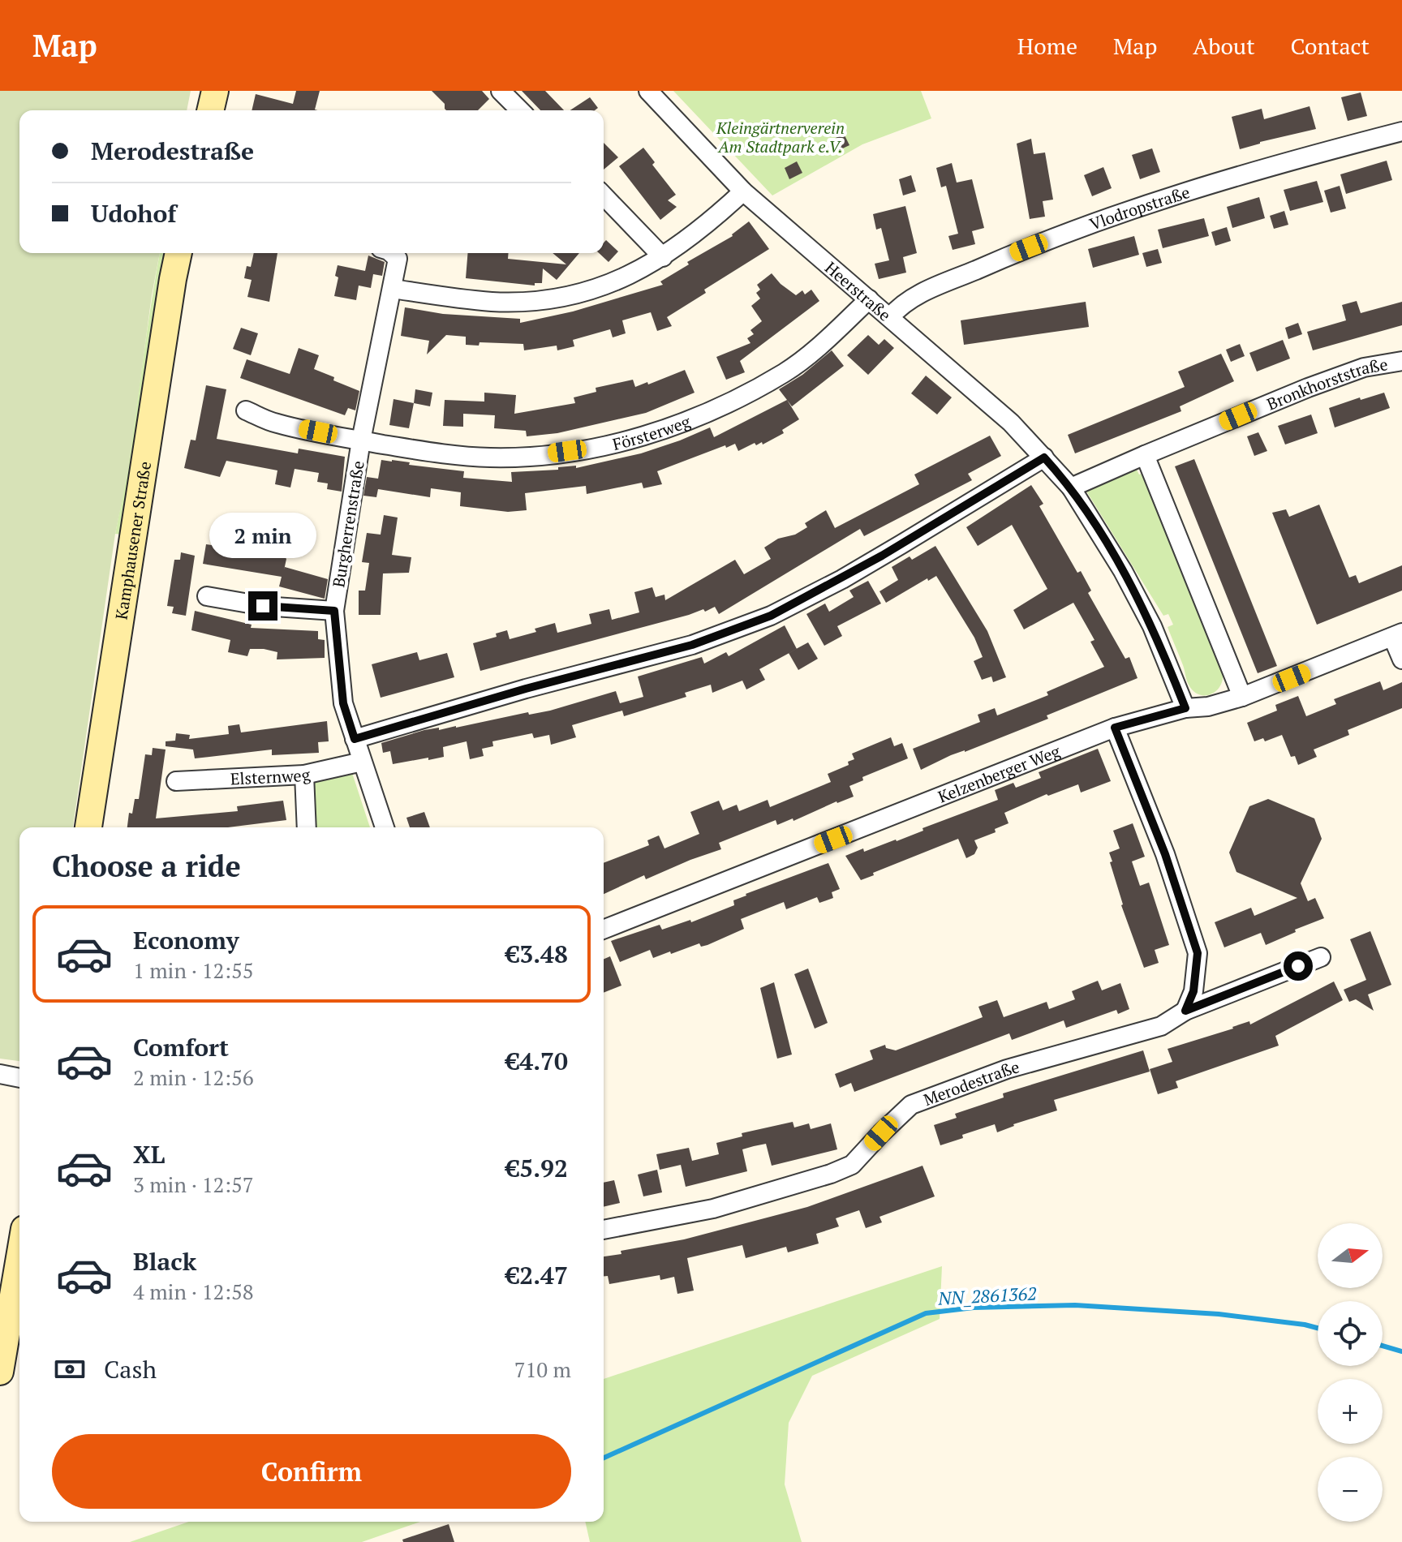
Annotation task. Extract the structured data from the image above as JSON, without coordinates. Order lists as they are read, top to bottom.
{
  "streets": {
    "main road": ["Kamphausener Straße"],
    "street": [
      "Vlodropstraße",
      "Heerstraße",
      "Bronkhorststraße",
      "Försterweg",
      "Burgherrenstraße",
      "Kelzenberger Weg",
      "Elsternweg",
      "Merodestraße"
    ]
  },
  "crossings": [
    ["Vlodropstraße", "Heerstraße"],
    ["Heerstraße", "Försterweg"],
    ["Heerstraße", "Kelzenberger Weg"],
    ["Försterweg", "Burgherrenstraße"],
    ["Burgherrenstraße", "Elsternweg"]
  ],
  "water": ["NN_2861362"],
  "parks": ["Kleingärtnerverein Am Stadtpark e.V."],
  "north": "right",
  "page": {
    "header": "Map",
    "nav": [
      "Home",
      "Map",
      "About",
      "Contact"
    ],
    "banner": ["Merodestraße", "Udohof"],
    "bubble": "2 min",
    "heading": "Choose a ride",
    "list": [
      {
        "name": "Economy",
        "note": "1 min · 12:55",
        "value": "€3.48"
      },
      {
        "name": "Comfort",
        "note": "2 min · 12:56",
        "value": "€4.70"
      },
      {
        "name": "XL",
        "note": "3 min · 12:57",
        "value": "€5.92"
      },
      {
        "name": "Black",
        "note": "4 min · 12:58",
        "value": "€2.47"
      }
    ],
    "map_buttons": ["+", "−"],
    "pay": ["Cash", "710 m"],
    "buttons": "Confirm"
  }
}
